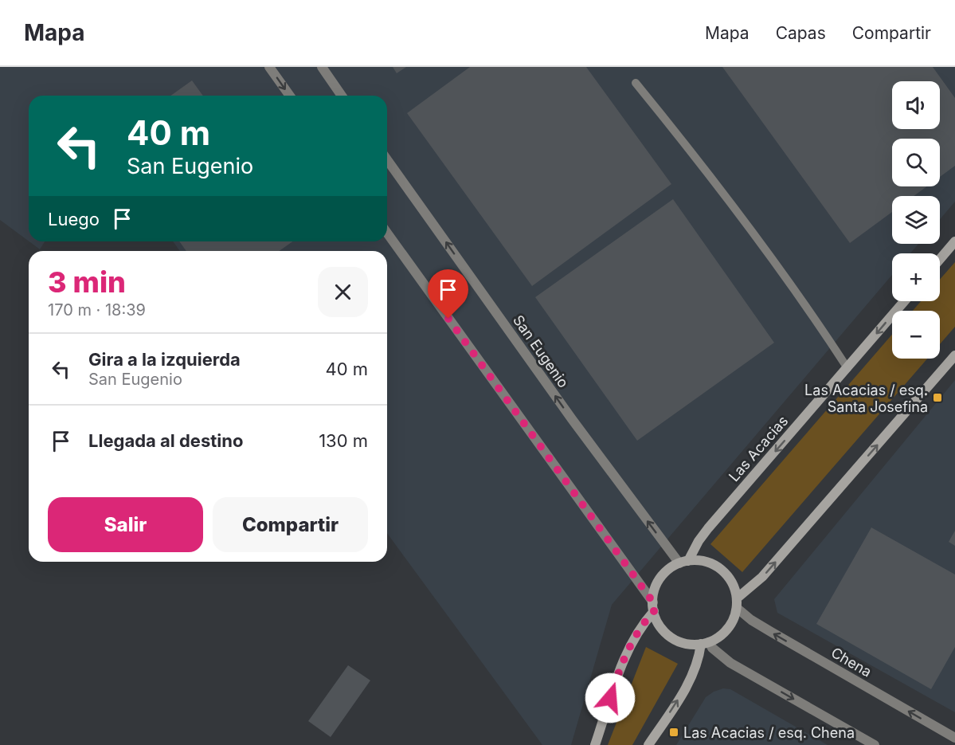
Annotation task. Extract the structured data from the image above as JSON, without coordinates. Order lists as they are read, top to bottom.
{
  "streets": {
    "main road": ["Las Acacias"],
    "street": ["San Eugenio", "Chena"]
  },
  "crossings": [
    ["San Eugenio", "Las Acacias"],
    ["San Eugenio", "Chena"],
    ["Las Acacias", "Chena"]
  ],
  "places": {
    "transit": ["Las Acacias / esq. Santa Josefina", "Las Acacias / esq. Chena"]
  },
  "page": {
    "header": "Mapa",
    "nav": ["Mapa", "Capas", "Compartir"],
    "map_buttons": ["+", "−"],
    "turn": ["40 m", "San Eugenio"],
    "then": "Luego",
    "heading": ["3 min", "170 m · 18:39"],
    "list": [
      {
        "name": "Gira a la izquierda",
        "note": "San Eugenio",
        "value": "40 m"
      },
      {
        "name": "Llegada al destino",
        "value": "130 m"
      }
    ],
    "buttons": ["Salir", "Compartir"]
  }
}
